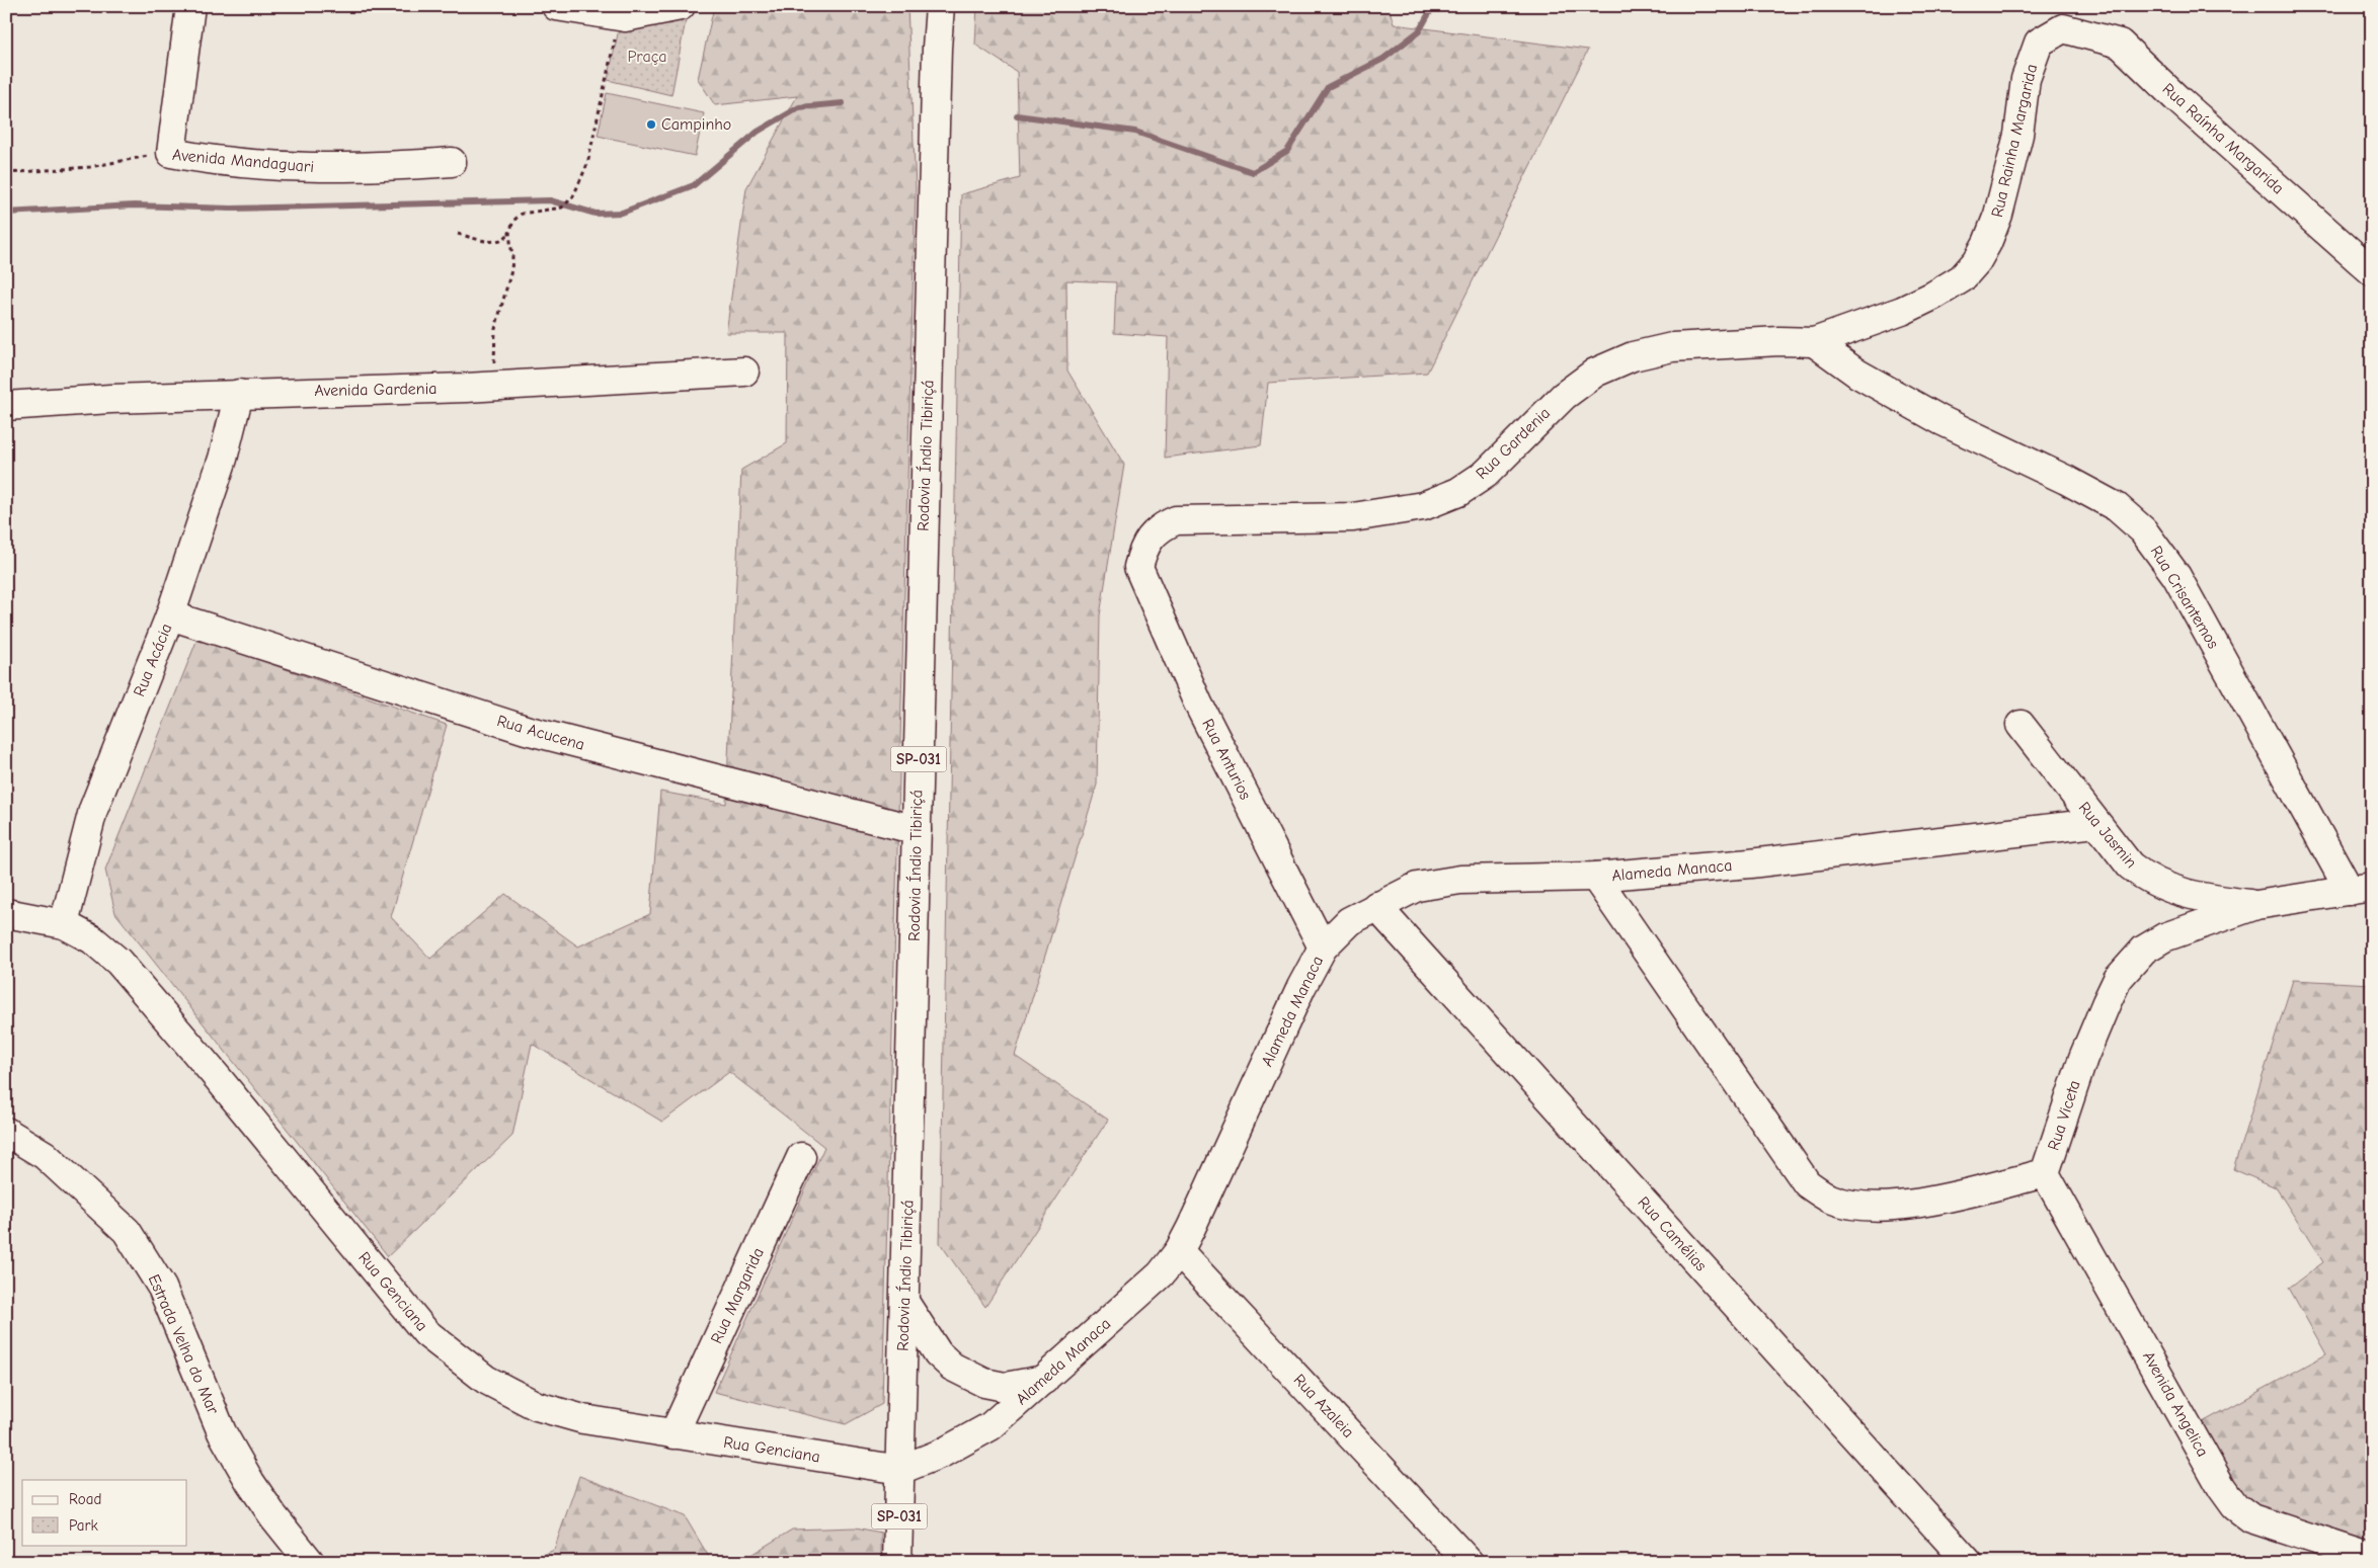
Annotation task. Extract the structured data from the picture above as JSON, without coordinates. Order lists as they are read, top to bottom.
{
  "streets": {
    "main road": [
      "Rua Raínha Margarida",
      "Rua Rainha Margarida",
      "Avenida Mandaguari",
      "Avenida Gardenia",
      "Rua Gardenia",
      "Rodovia Índio Tibiriçá",
      "Rua Crisantemos",
      "Rua Acácia",
      "Rua Acucena",
      "SP-031",
      "Rua Anturios",
      "Rua Jasmin",
      "Alameda Manaca",
      "Rua Viceta",
      "Rua Camélias",
      "Rua Genciana",
      "Rua Margarida",
      "Estrada Velha do Mar",
      "Avenida Angelica",
      "Rua Azaleia"
    ]
  },
  "crossings": [
    ["Rua Raínha Margarida", "Rua Rainha Margarida"],
    ["Rua Rainha Margarida", "Rua Gardenia"],
    ["Rua Rainha Margarida", "Rua Crisantemos"],
    ["Avenida Gardenia", "Rua Acácia"],
    ["Rua Gardenia", "Rua Crisantemos"],
    ["Rua Gardenia", "Rua Anturios"],
    ["Rodovia Índio Tibiriçá", "Rua Acucena"],
    ["Rodovia Índio Tibiriçá", "Alameda Manaca"],
    ["Rodovia Índio Tibiriçá", "Rua Genciana"],
    ["Rua Acácia", "Rua Acucena"],
    ["Rua Acácia", "Rua Genciana"],
    ["Rua Anturios", "Alameda Manaca"],
    ["Rua Jasmin", "Alameda Manaca"],
    ["Rua Jasmin", "Rua Viceta"],
    ["Alameda Manaca", "Rua Viceta"],
    ["Alameda Manaca", "Rua Camélias"],
    ["Alameda Manaca", "Rua Genciana"],
    ["Alameda Manaca", "Rua Azaleia"],
    ["Rua Viceta", "Avenida Angelica"],
    ["Rua Genciana", "Rua Margarida"]
  ],
  "parks": ["Praça"],
  "places": ["Campinho"],
  "legend": ["Road", "Park"]
}
